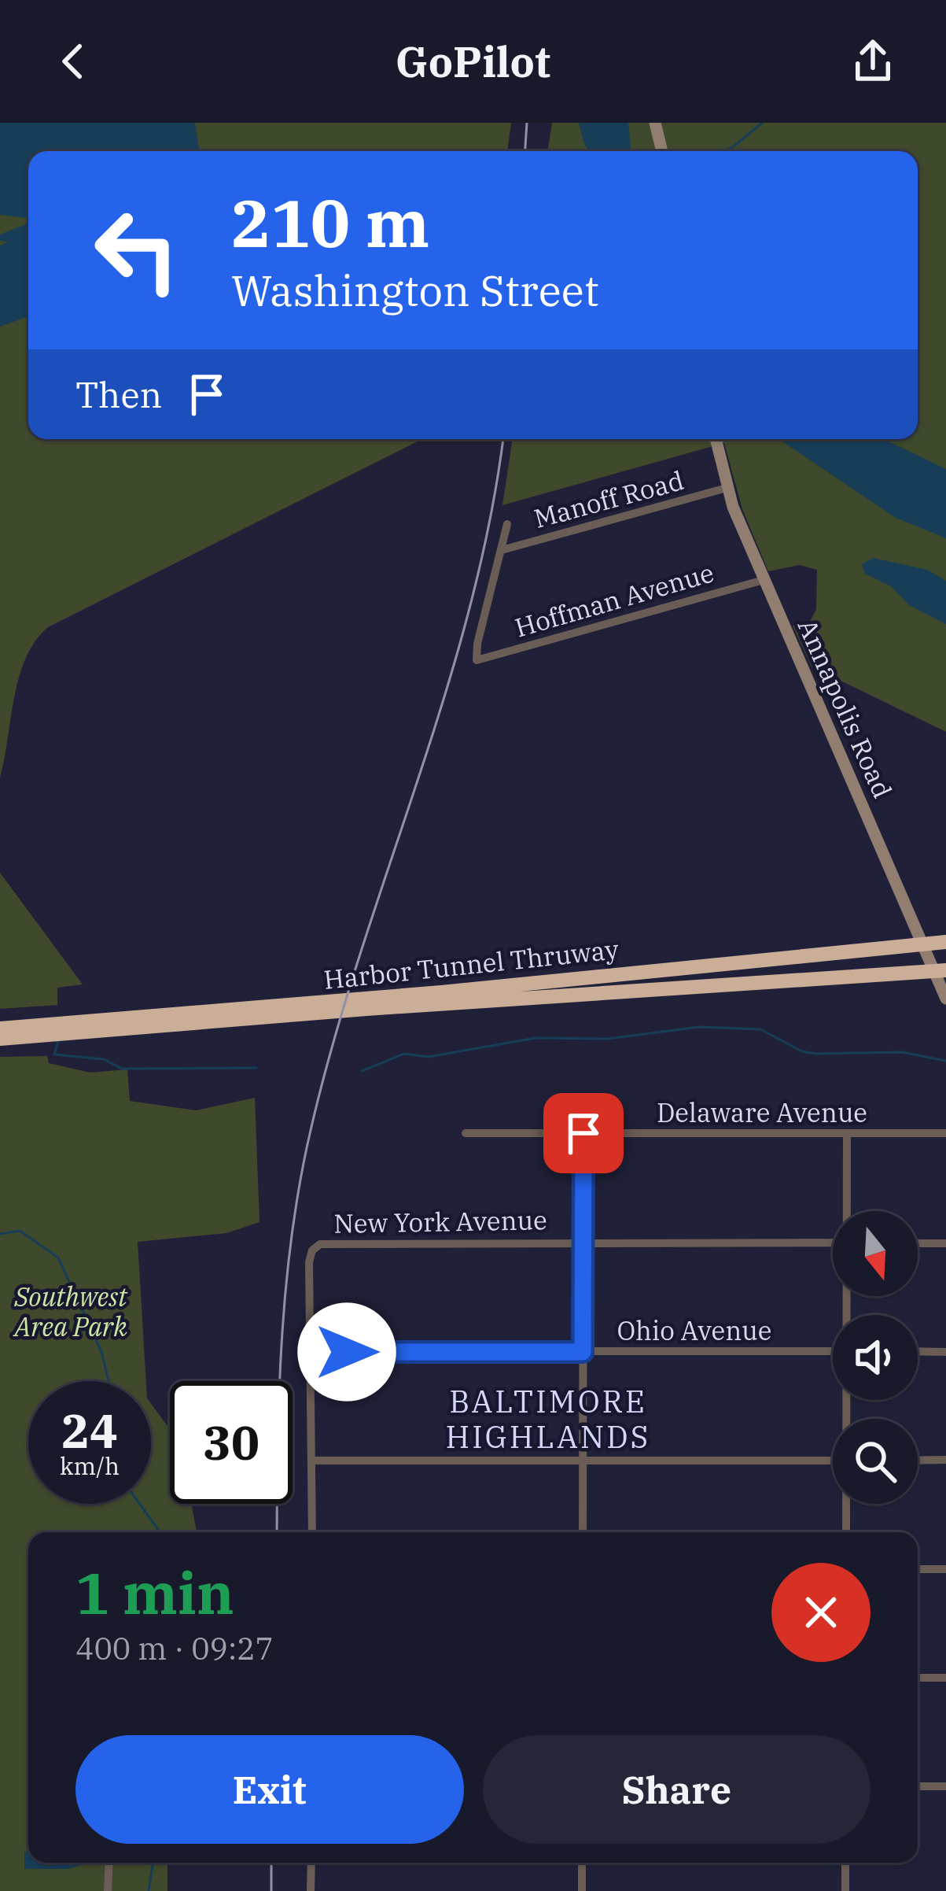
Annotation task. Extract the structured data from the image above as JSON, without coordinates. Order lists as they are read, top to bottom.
{
  "streets": {
    "highway": ["Harbor Tunnel Thruway"],
    "main road": ["Annapolis Road"],
    "street": [
      "Manoff Road",
      "Hoffman Avenue",
      "Delaware Avenue",
      "New York Avenue",
      "Ohio Avenue"
    ]
  },
  "crossings": [
    ["Manoff Road", "Hoffman Avenue"],
    ["Manoff Road", "Annapolis Road"],
    ["Hoffman Avenue", "Annapolis Road"],
    ["New York Avenue", "Ohio Avenue"]
  ],
  "districts": ["BALTIMORE HIGHLANDS"],
  "parks": ["Southwest Area Park"],
  "north": "bottom",
  "page": {
    "header": "GoPilot",
    "turn": ["210 m", "Washington Street"],
    "then": "Then",
    "speed": "24 km/h",
    "limit": "30",
    "heading": ["1 min", "400 m · 09:27"],
    "buttons": ["Exit", "Share"]
  }
}
